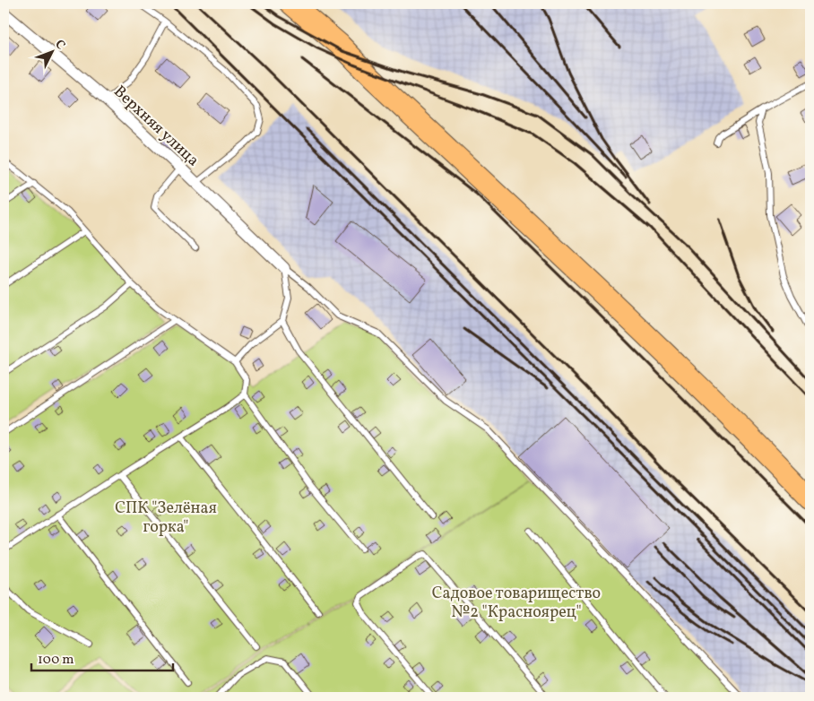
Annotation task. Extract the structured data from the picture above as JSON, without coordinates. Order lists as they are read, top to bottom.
{
  "streets": {
    "street": ["Верхняя улица"]
  },
  "parks": ["СПК \"Зелёная горка\"", "Садовое товарищество №2 \"Красноярец\""],
  "scale_bar": "100 m",
  "north": "top right"
}
